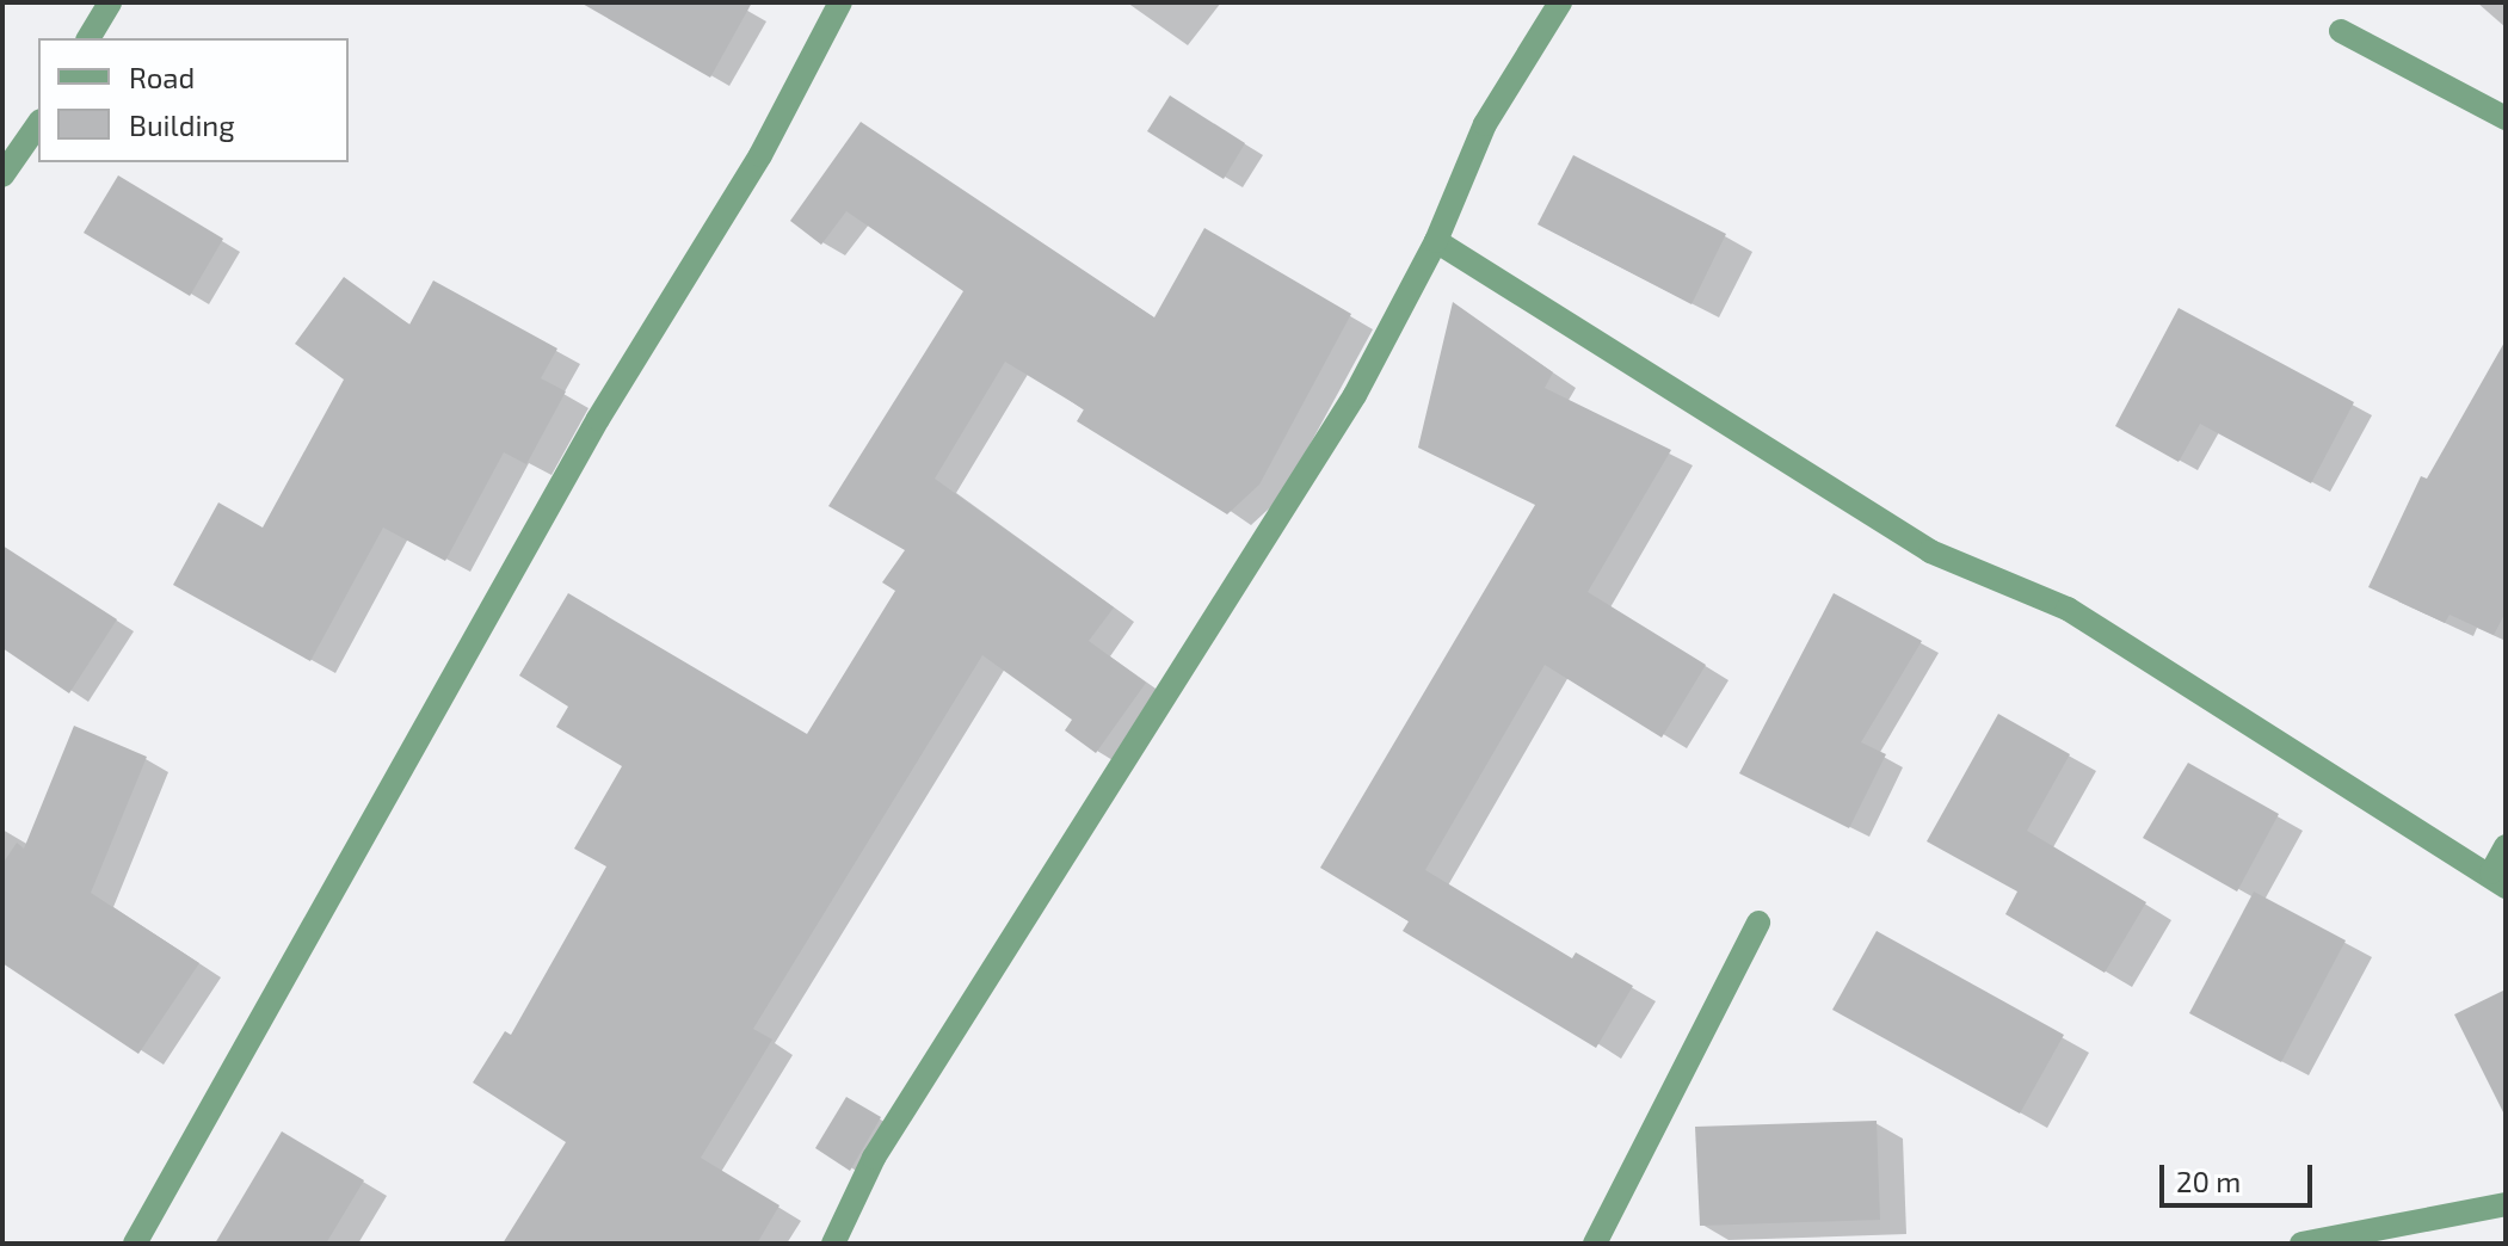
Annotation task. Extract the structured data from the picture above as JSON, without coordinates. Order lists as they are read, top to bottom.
{
  "legend": ["Road", "Building"],
  "scale_bar": "20 m"
}
